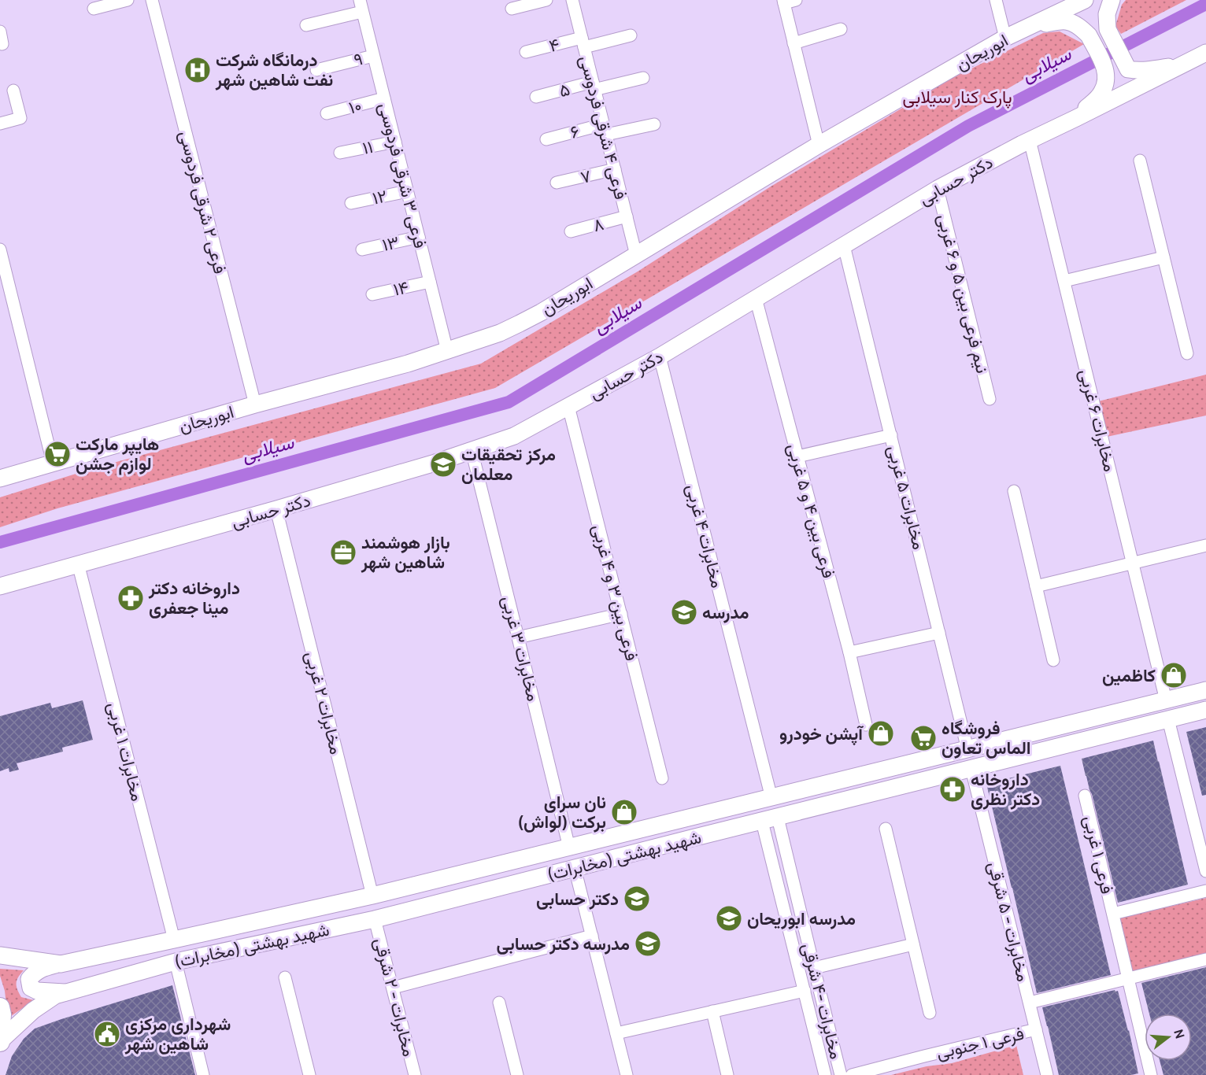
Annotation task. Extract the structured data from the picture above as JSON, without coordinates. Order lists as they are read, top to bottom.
{
  "streets": {
    "main road": ["ابوریحان", "دکتر حسابی", "شهید بهشتی (مخابرات)"],
    "street": [
      "۴",
      "۹",
      "۵",
      "۱۰",
      "فرعی ۴ شرقی فردوسی",
      "۶",
      "۱۱",
      "فرعی ۳ شرقی فردوسی",
      "۷",
      "۱۲",
      "فرعی ۲ شرقی فردوسی",
      "۸",
      "۱۳",
      "۱۴",
      "نیم فرعی بین ۵ و ۶ غربی",
      "مخابرات ۶ غربی",
      "مخابرات ۵ غربی",
      "فرعی بین ۴ و ۵ غربی",
      "مخابرات ۴ غربی",
      "فرعی بین ۳ و ۴ غربی",
      "مخابرات ۳ غربی",
      "مخابرات ۲ غربی",
      "مخابرات ۱ غربی",
      "فرعی ۱ غربی",
      "مخابرات - ۵ شرقی",
      "مخابرات - ۲ شرقی",
      "مخابرات -۴ شرقی",
      "فرعی ۱ جنوبی"
    ]
  },
  "crossings": [
    ["۴", "فرعی ۴ شرقی فردوسی"],
    ["ابوریحان", "فرعی ۴ شرقی فردوسی"],
    ["ابوریحان", "فرعی ۳ شرقی فردوسی"],
    ["ابوریحان", "فرعی ۲ شرقی فردوسی"],
    ["۹", "فرعی ۳ شرقی فردوسی"],
    ["۵", "فرعی ۴ شرقی فردوسی"],
    ["۱۰", "فرعی ۳ شرقی فردوسی"],
    ["فرعی ۴ شرقی فردوسی", "۶"],
    ["فرعی ۴ شرقی فردوسی", "۷"],
    ["فرعی ۴ شرقی فردوسی", "۸"],
    ["۱۱", "فرعی ۳ شرقی فردوسی"],
    ["فرعی ۳ شرقی فردوسی", "۱۲"],
    ["فرعی ۳ شرقی فردوسی", "۱۳"],
    ["فرعی ۳ شرقی فردوسی", "۱۴"],
    ["دکتر حسابی", "نیم فرعی بین ۵ و ۶ غربی"],
    ["دکتر حسابی", "مخابرات ۶ غربی"],
    ["دکتر حسابی", "مخابرات ۵ غربی"],
    ["دکتر حسابی", "فرعی بین ۴ و ۵ غربی"],
    ["دکتر حسابی", "مخابرات ۴ غربی"],
    ["دکتر حسابی", "فرعی بین ۳ و ۴ غربی"],
    ["دکتر حسابی", "مخابرات ۳ غربی"],
    ["دکتر حسابی", "مخابرات ۲ غربی"],
    ["دکتر حسابی", "مخابرات ۱ غربی"],
    ["مخابرات ۶ غربی", "شهید بهشتی (مخابرات)"],
    ["مخابرات ۵ غربی", "شهید بهشتی (مخابرات)"],
    ["مخابرات ۴ غربی", "شهید بهشتی (مخابرات)"],
    ["مخابرات ۳ غربی", "شهید بهشتی (مخابرات)"],
    ["مخابرات ۲ غربی", "شهید بهشتی (مخابرات)"],
    ["مخابرات ۱ غربی", "شهید بهشتی (مخابرات)"],
    ["شهید بهشتی (مخابرات)", "مخابرات - ۵ شرقی"],
    ["شهید بهشتی (مخابرات)", "مخابرات - ۲ شرقی"],
    ["شهید بهشتی (مخابرات)", "مخابرات -۴ شرقی"],
    ["مخابرات - ۵ شرقی", "فرعی ۱ جنوبی"]
  ],
  "water": ["سیلابی"],
  "parks": ["پارک کنار سیلابی"],
  "places": {
    "hospital": ["درمانگاه شرکت نفت شاهین شهر"],
    "supermarket": ["هایپر مارکت لوازم جشن", "فروشگاه الماس تعاون"],
    "school or university": [
      "مرکز تحقیقات معلمان",
      "مدرسه",
      "دکتر حسابی",
      "مدرسه ابوریحان",
      "مدرسه دکتر حسابی"
    ],
    "office": ["بازار هوشمند شاهین شهر"],
    "pharmacy": ["داروخانه دکتر مینا جعفری", "داروخانه دکتر نظری"],
    "shop": ["کاظمین", "آپشن خودرو", "نان سرای برکت (لواش)"],
    "public building": ["شهرداری مرکزی شاهین شهر"]
  },
  "north": "right"
}
